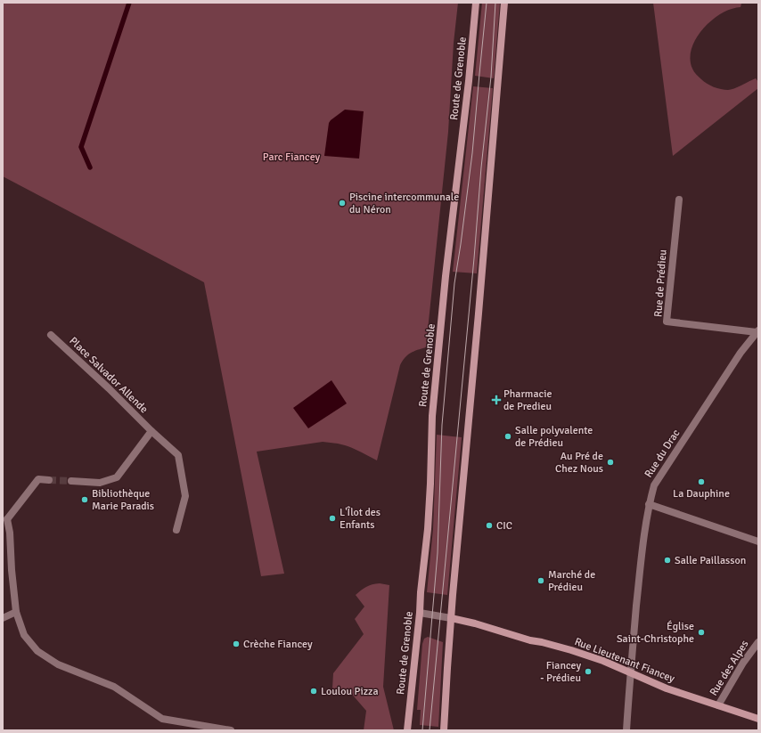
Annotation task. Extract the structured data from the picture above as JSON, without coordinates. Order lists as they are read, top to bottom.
{
  "streets": {
    "main road": ["Route de Grenoble", "Rue Lieutenant Fiancey"],
    "street": [
      "Rue de Prédieu",
      "Place Salvador Allende",
      "Rue du Drac",
      "Rue des Alpes"
    ]
  },
  "crossings": [
    ["Route de Grenoble", "Rue Lieutenant Fiancey"],
    ["Rue de Prédieu", "Rue du Drac"],
    ["Rue du Drac", "Rue Lieutenant Fiancey"],
    ["Rue Lieutenant Fiancey", "Rue des Alpes"]
  ],
  "parks": ["Parc Fiancey"],
  "places": {
    "other": [
      "Piscine intercommunale du Néron",
      "Salle polyvalente de Prédieu",
      "Au Pré de Chez Nous",
      "La Dauphine",
      "Bibliothèque Marie Paradis",
      "L'Îlot des Enfants",
      "CIC",
      "Salle Paillasson",
      "Marché de Prédieu",
      "Église Saint-Christophe",
      "Crèche Fiancey",
      "Fiancey - Prédieu",
      "Loulou Pizza"
    ],
    "health": ["Pharmacie de Predieu"]
  }
}
